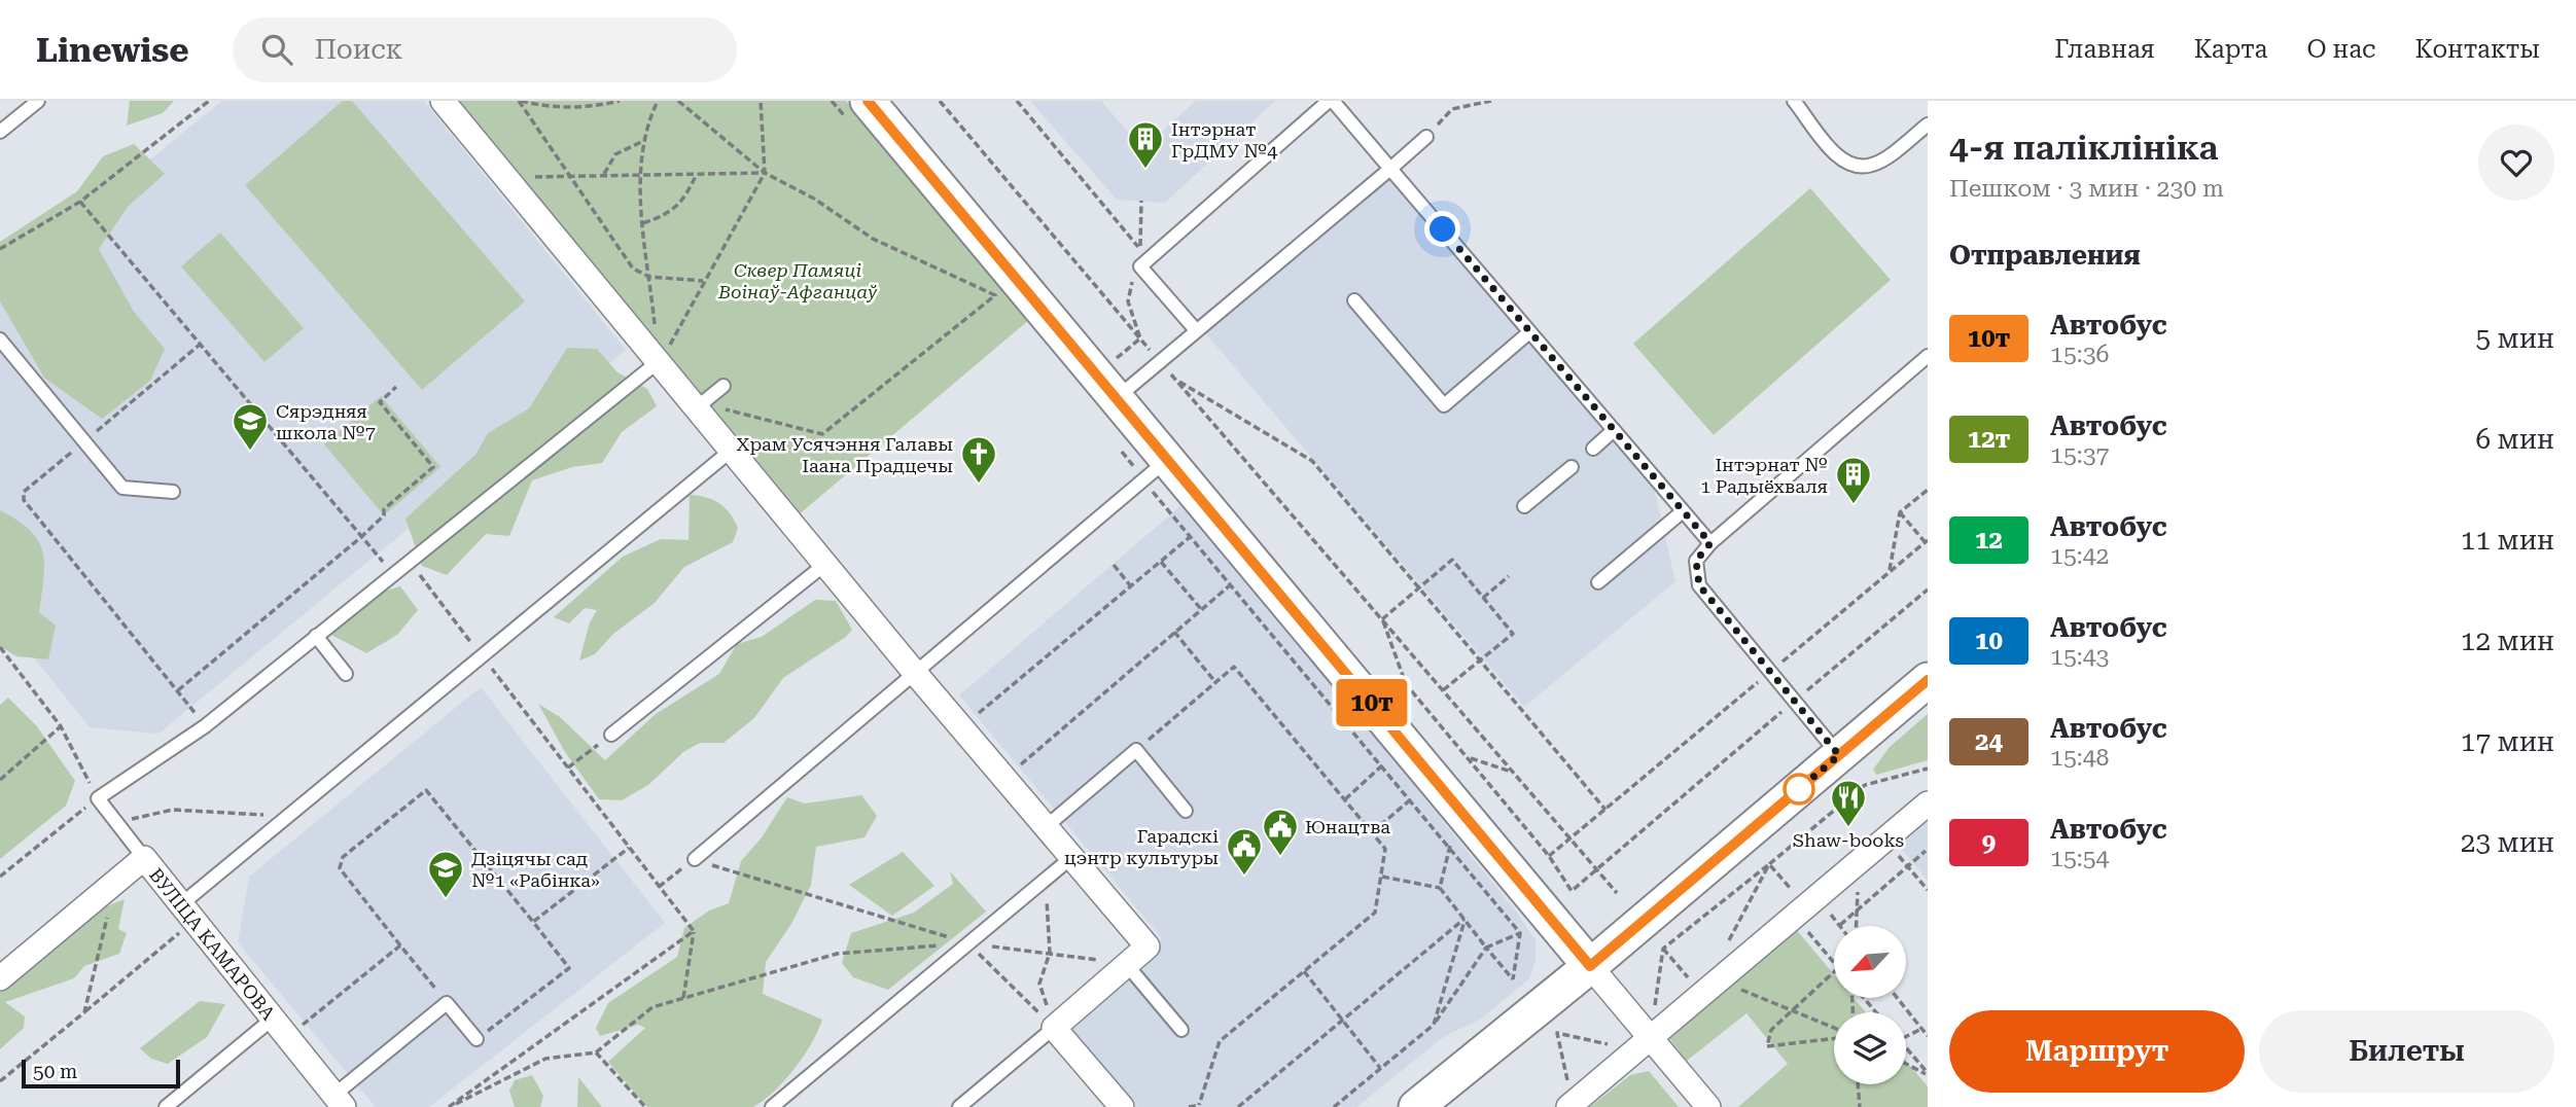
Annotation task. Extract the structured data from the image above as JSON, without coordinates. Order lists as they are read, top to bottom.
{
  "streets": {
    "street": ["ВУЛІЦА КАМАРОВА"]
  },
  "parks": ["Сквер Памяці Воінаў-Афганцаў"],
  "places": {
    "building": ["Інтэрнат ГрДМУ №4", "Інтэрнат № 1 Радыёхваля"],
    "school or university": ["Сярэдняя школа №7", "Дзіцячы сад №1 «Рабінка»"],
    "church": ["Храм Усячэння Галавы Іаана Прадцечы"],
    "restaurant": ["Shaw-books"],
    "public building": ["Юнацтва", "Гарадскі цэнтр культуры"]
  },
  "lines": ["bus line 10т"],
  "scale_bar": "50 m",
  "north": "bottom left",
  "page": {
    "header": "Linewise",
    "search": "Поиск",
    "nav": [
      "Главная",
      "Карта",
      "О нас",
      "Контакты"
    ],
    "on_map": "10т",
    "heading": [
      ["4-я паліклініка", "Пешком · 3 мин · 230 m"],
      "Отправления"
    ],
    "list": [
      {
        "mark": "10т",
        "name": "Автобус",
        "note": "15:36",
        "value": "5 мин"
      },
      {
        "mark": "12т",
        "name": "Автобус",
        "note": "15:37",
        "value": "6 мин"
      },
      {
        "mark": "12",
        "name": "Автобус",
        "note": "15:42",
        "value": "11 мин"
      },
      {
        "mark": "10",
        "name": "Автобус",
        "note": "15:43",
        "value": "12 мин"
      },
      {
        "mark": "24",
        "name": "Автобус",
        "note": "15:48",
        "value": "17 мин"
      },
      {
        "mark": "9",
        "name": "Автобус",
        "note": "15:54",
        "value": "23 мин"
      }
    ],
    "buttons": ["Маршрут", "Билеты"],
    "scale": "50 m"
  }
}
